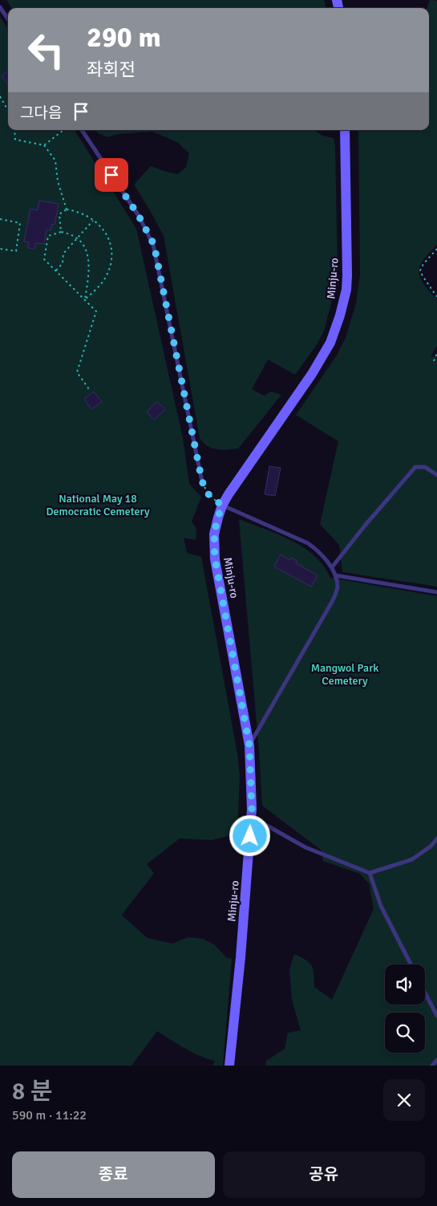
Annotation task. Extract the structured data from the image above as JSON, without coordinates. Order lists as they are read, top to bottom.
{
  "streets": {
    "main road": ["Minju-ro"]
  },
  "parks": ["National May 18 Democratic Cemetery", "Mangwol Park Cemetery"],
  "page": {
    "turn": ["290 m", "좌회전"],
    "then": "그다음",
    "heading": ["8 분", "590 m · 11:22"],
    "buttons": ["종료", "공유"]
  }
}
